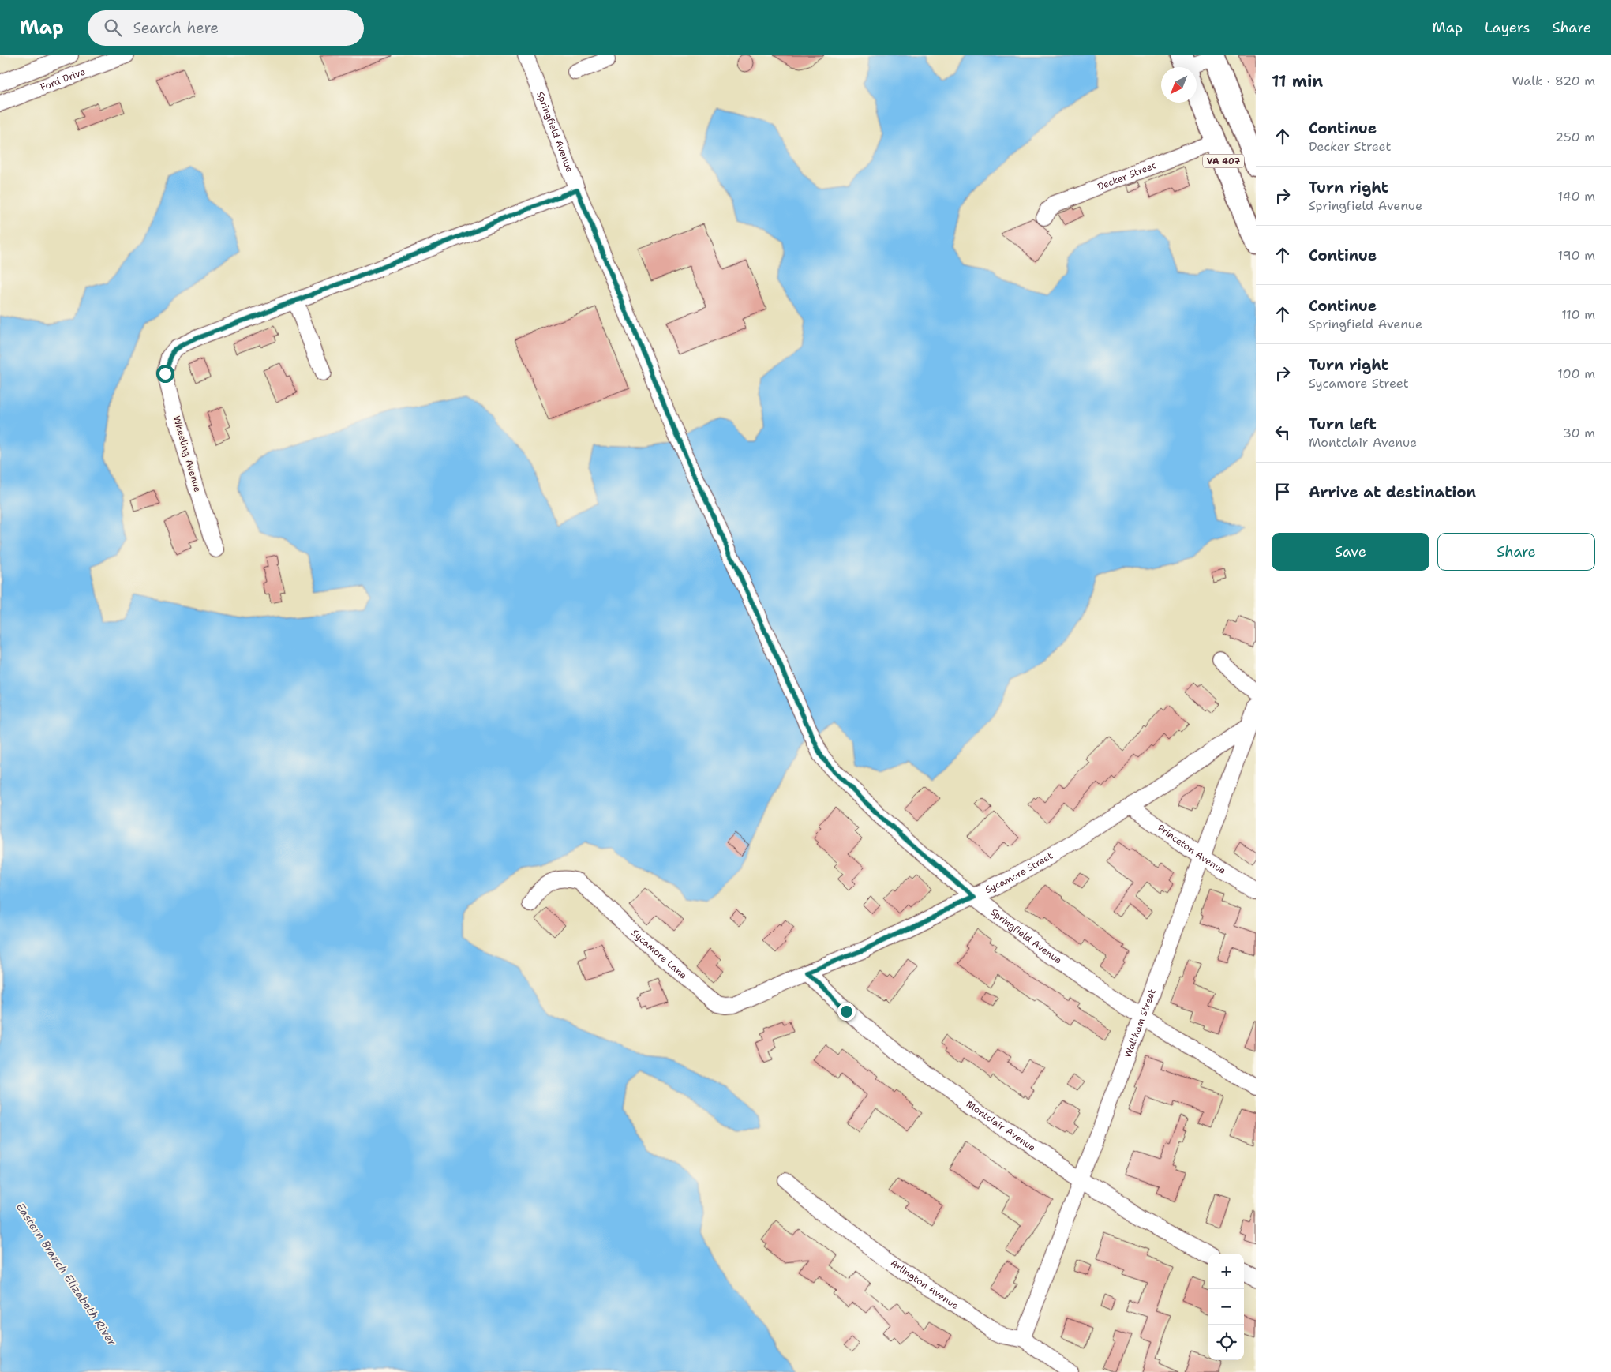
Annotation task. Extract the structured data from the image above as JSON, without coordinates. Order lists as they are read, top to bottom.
{
  "streets": {
    "main road": ["VA 407"],
    "street": [
      "Ford Drive",
      "Springfield Avenue",
      "Decker Street",
      "Wheeling Avenue",
      "Princeton Avenue",
      "Sycamore Street",
      "Sycamore Lane",
      "Waltham Street",
      "Montclair Avenue",
      "Arlington Avenue"
    ]
  },
  "crossings": [
    ["Springfield Avenue", "Sycamore Street"],
    ["Springfield Avenue", "Waltham Street"],
    ["VA 407", "Decker Street"],
    ["Princeton Avenue", "Sycamore Street"],
    ["Princeton Avenue", "Waltham Street"],
    ["Sycamore Street", "Sycamore Lane"],
    ["Sycamore Street", "Waltham Street"],
    ["Sycamore Street", "Montclair Avenue"],
    ["Waltham Street", "Montclair Avenue"],
    ["Waltham Street", "Arlington Avenue"]
  ],
  "water": ["Eastern Branch Elizabeth River"],
  "north": "bottom left",
  "page": {
    "header": "Map",
    "search": "Search here",
    "nav": ["Map", "Layers", "Share"],
    "heading": ["11 min", "Walk · 820 m"],
    "list": [
      ["Continue", "Decker Street", "250 m"],
      ["Turn right", "Springfield Avenue", "140 m"],
      ["Continue", "190 m"],
      ["Continue", "Springfield Avenue", "110 m"],
      ["Turn right", "Sycamore Street", "100 m"],
      ["Turn left", "Montclair Avenue", "30 m"],
      "Arrive at destination"
    ],
    "buttons": ["Save", "Share"],
    "map_buttons": ["+", "−"]
  }
}
